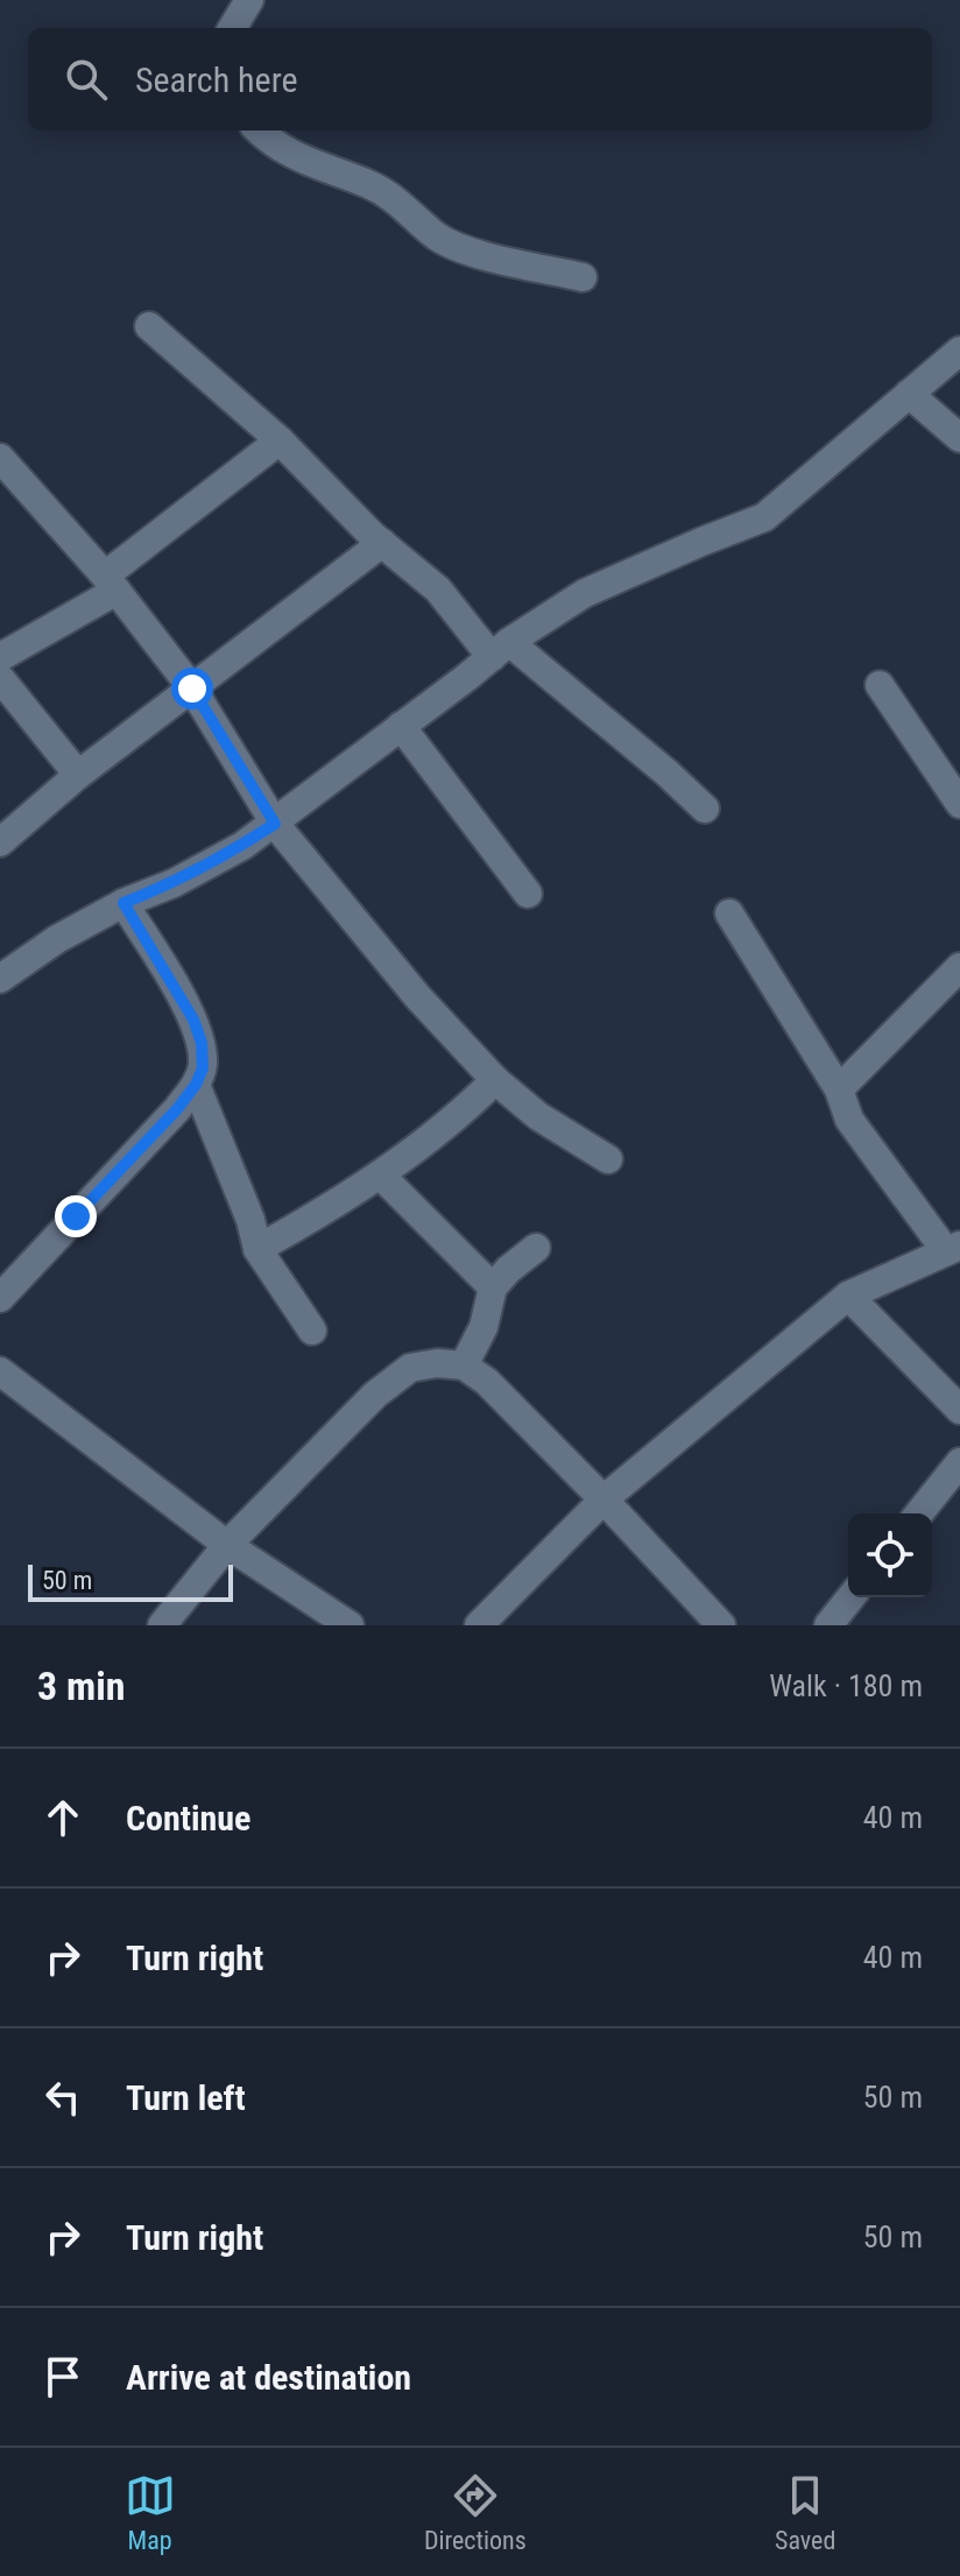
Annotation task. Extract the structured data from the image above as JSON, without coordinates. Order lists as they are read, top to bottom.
{
  "scale_bar": "50 m",
  "page": {
    "search": "Search here",
    "scale": "50 m",
    "heading": ["3 min", "Walk · 180 m"],
    "list": [
      ["Continue", "40 m"],
      ["Turn right", "40 m"],
      ["Turn left", "50 m"],
      ["Turn right", "50 m"],
      "Arrive at destination"
    ],
    "nav": ["Map", "Directions", "Saved"]
  }
}
